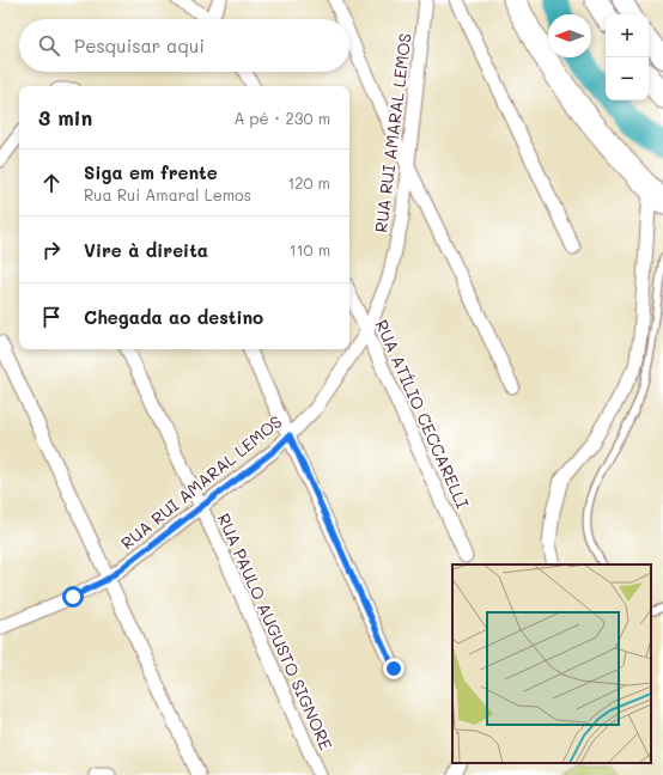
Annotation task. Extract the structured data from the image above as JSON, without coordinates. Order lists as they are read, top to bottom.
{
  "streets": {
    "street": ["RUA RUI AMARAL LEMOS", "RUA ATÍLIO CECCARELLI", "RUA PAULO AUGUSTO SIGNORE"]
  },
  "crossings": [
    ["RUA RUI AMARAL LEMOS", "RUA ATÍLIO CECCARELLI"],
    ["RUA RUI AMARAL LEMOS", "RUA PAULO AUGUSTO SIGNORE"]
  ],
  "north": "left",
  "page": {
    "map_buttons": ["+", "−"],
    "search": "Pesquisar aqui",
    "heading": ["3 min", "A pé · 230 m"],
    "list": [
      ["Siga em frente", "Rua Rui Amaral Lemos", "120 m"],
      ["Vire à direita", "110 m"],
      "Chegada ao destino"
    ]
  }
}
